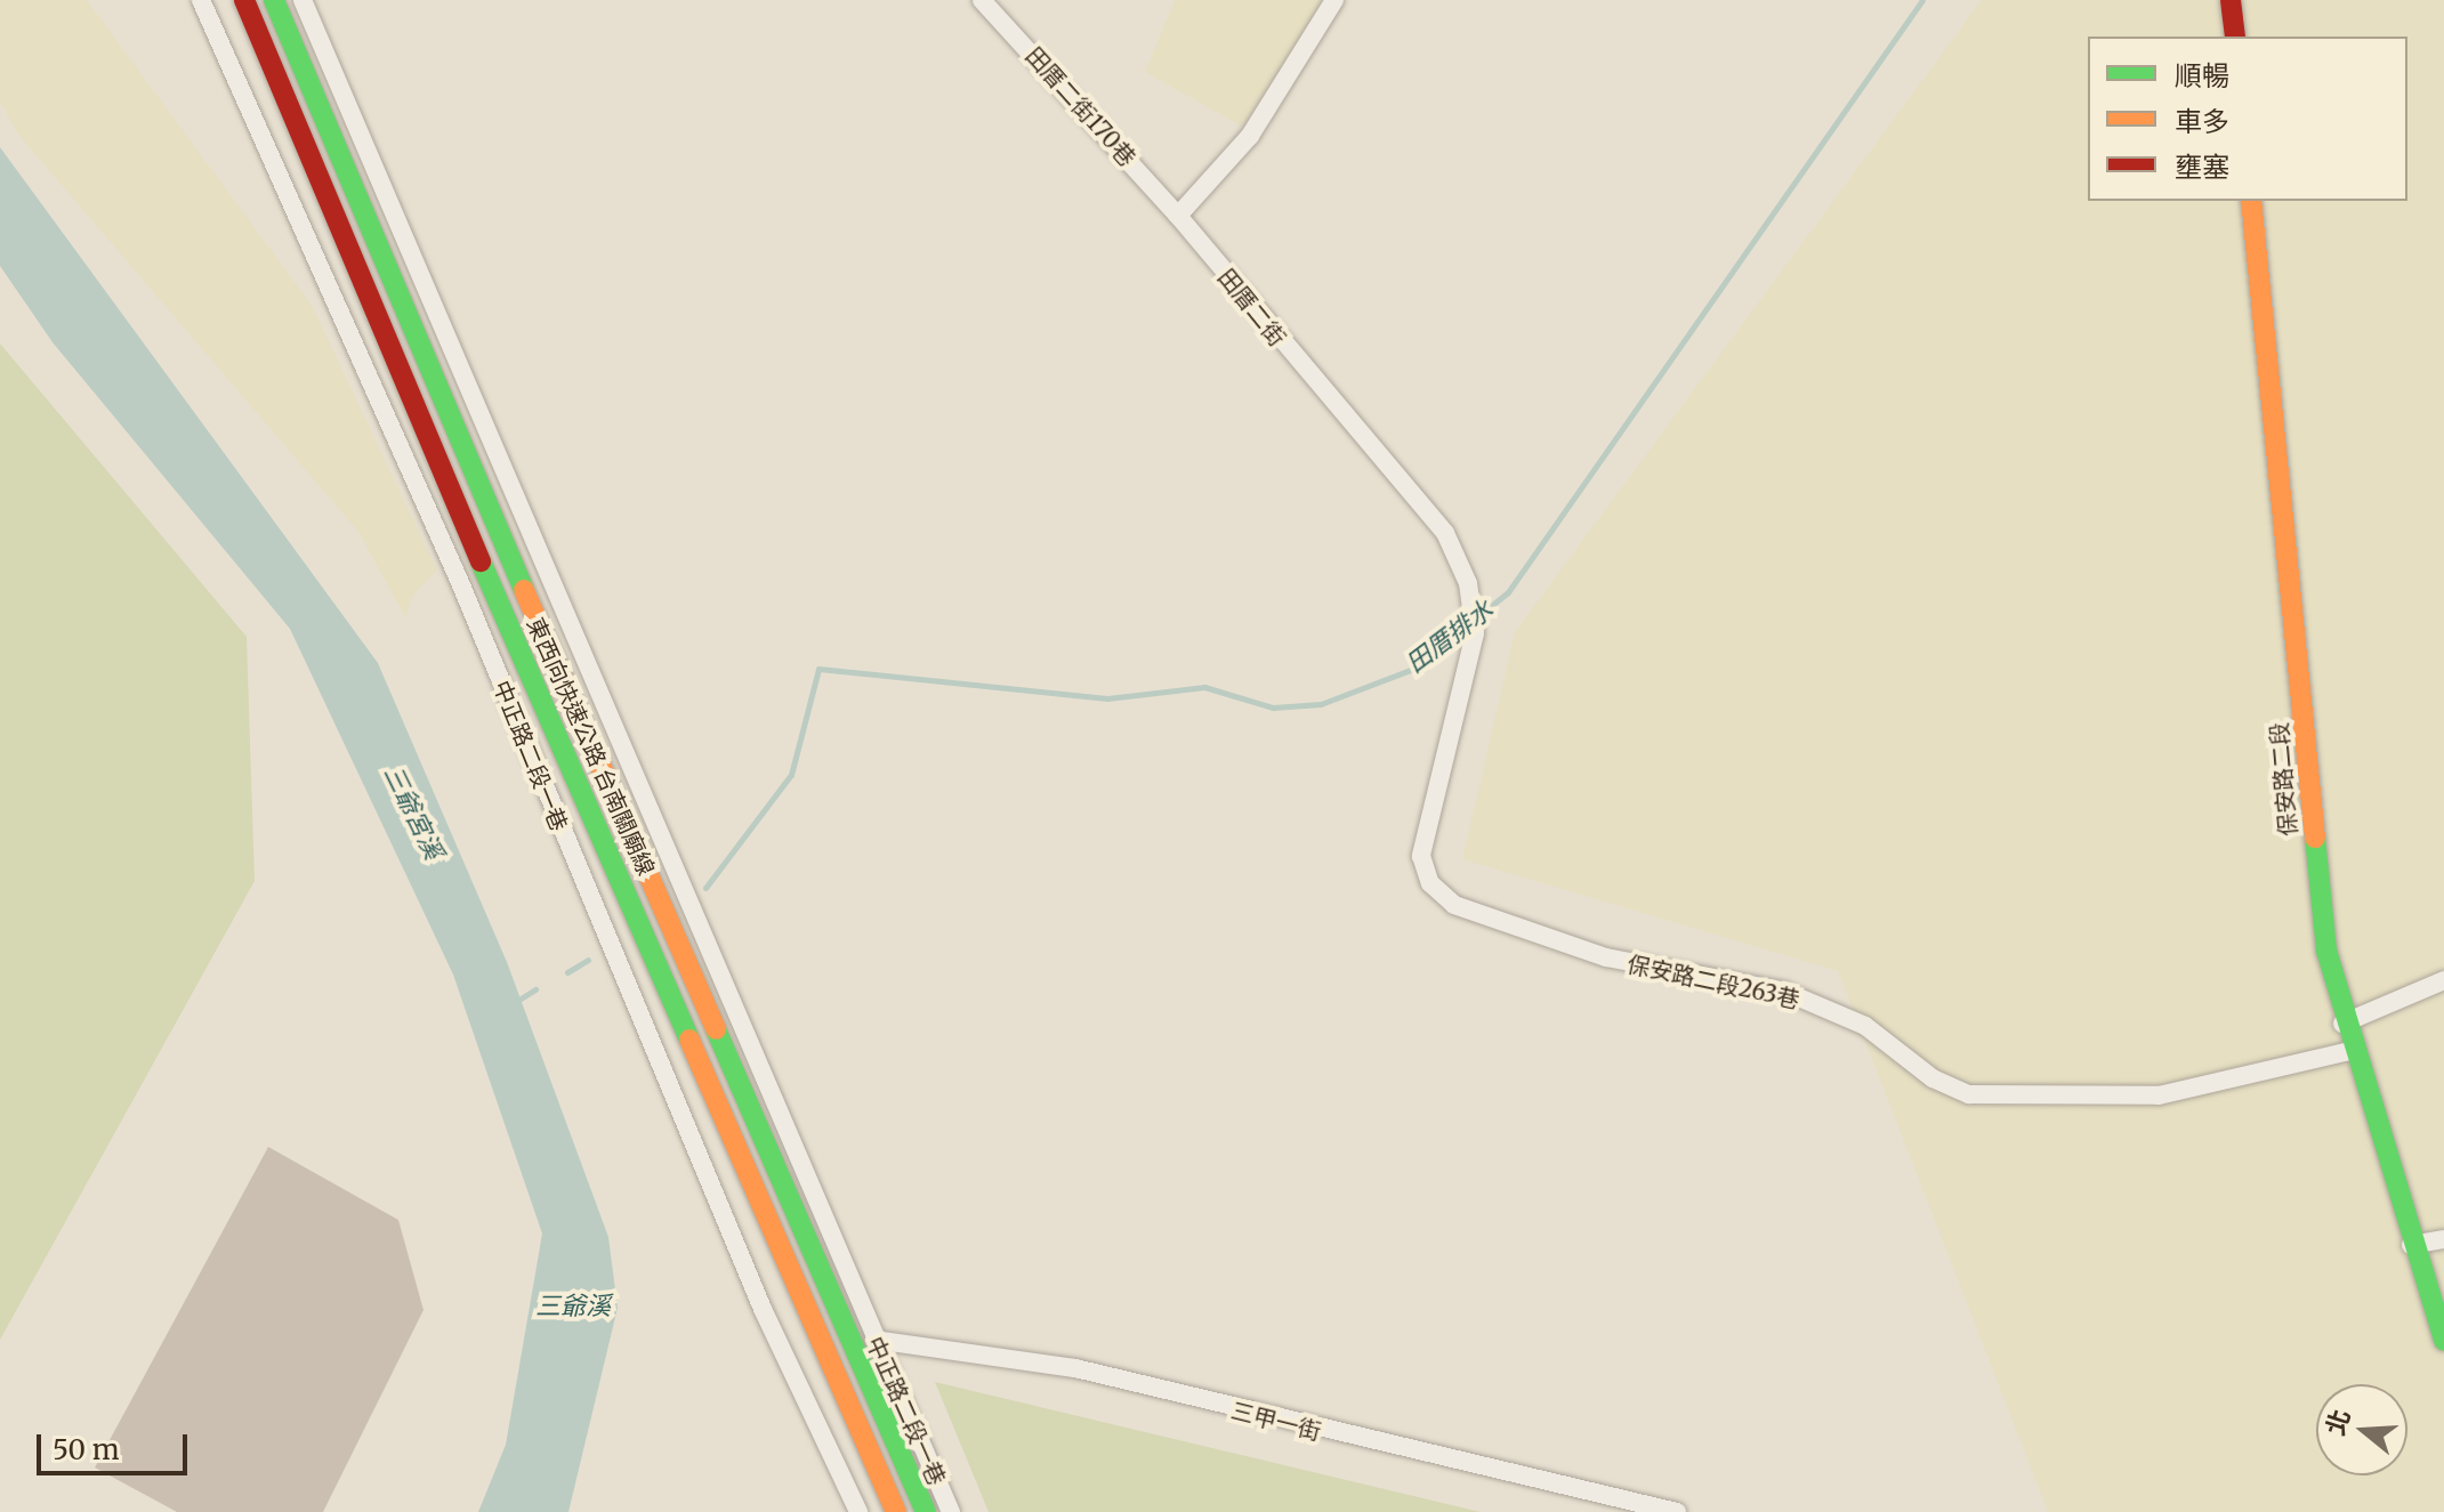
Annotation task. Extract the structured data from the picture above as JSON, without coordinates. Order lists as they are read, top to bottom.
{
  "streets": {
    "main road": ["東西向快速公路 台南關廟線", "保安路二段"],
    "street": [
      "田厝二街170巷",
      "田厝二街",
      "中正路二段一巷",
      "保安路二段263巷",
      "三甲一街"
    ]
  },
  "crossings": [
    ["田厝二街170巷", "田厝二街"],
    ["田厝二街", "保安路二段263巷"],
    ["中正路二段一巷", "三甲一街"],
    ["保安路二段", "保安路二段263巷"]
  ],
  "water": ["田厝排水", "三爺宮溪", "三爺溪"],
  "legend": ["順暢", "車多", "壅塞"],
  "scale_bar": "50 m",
  "north": "left"
}
